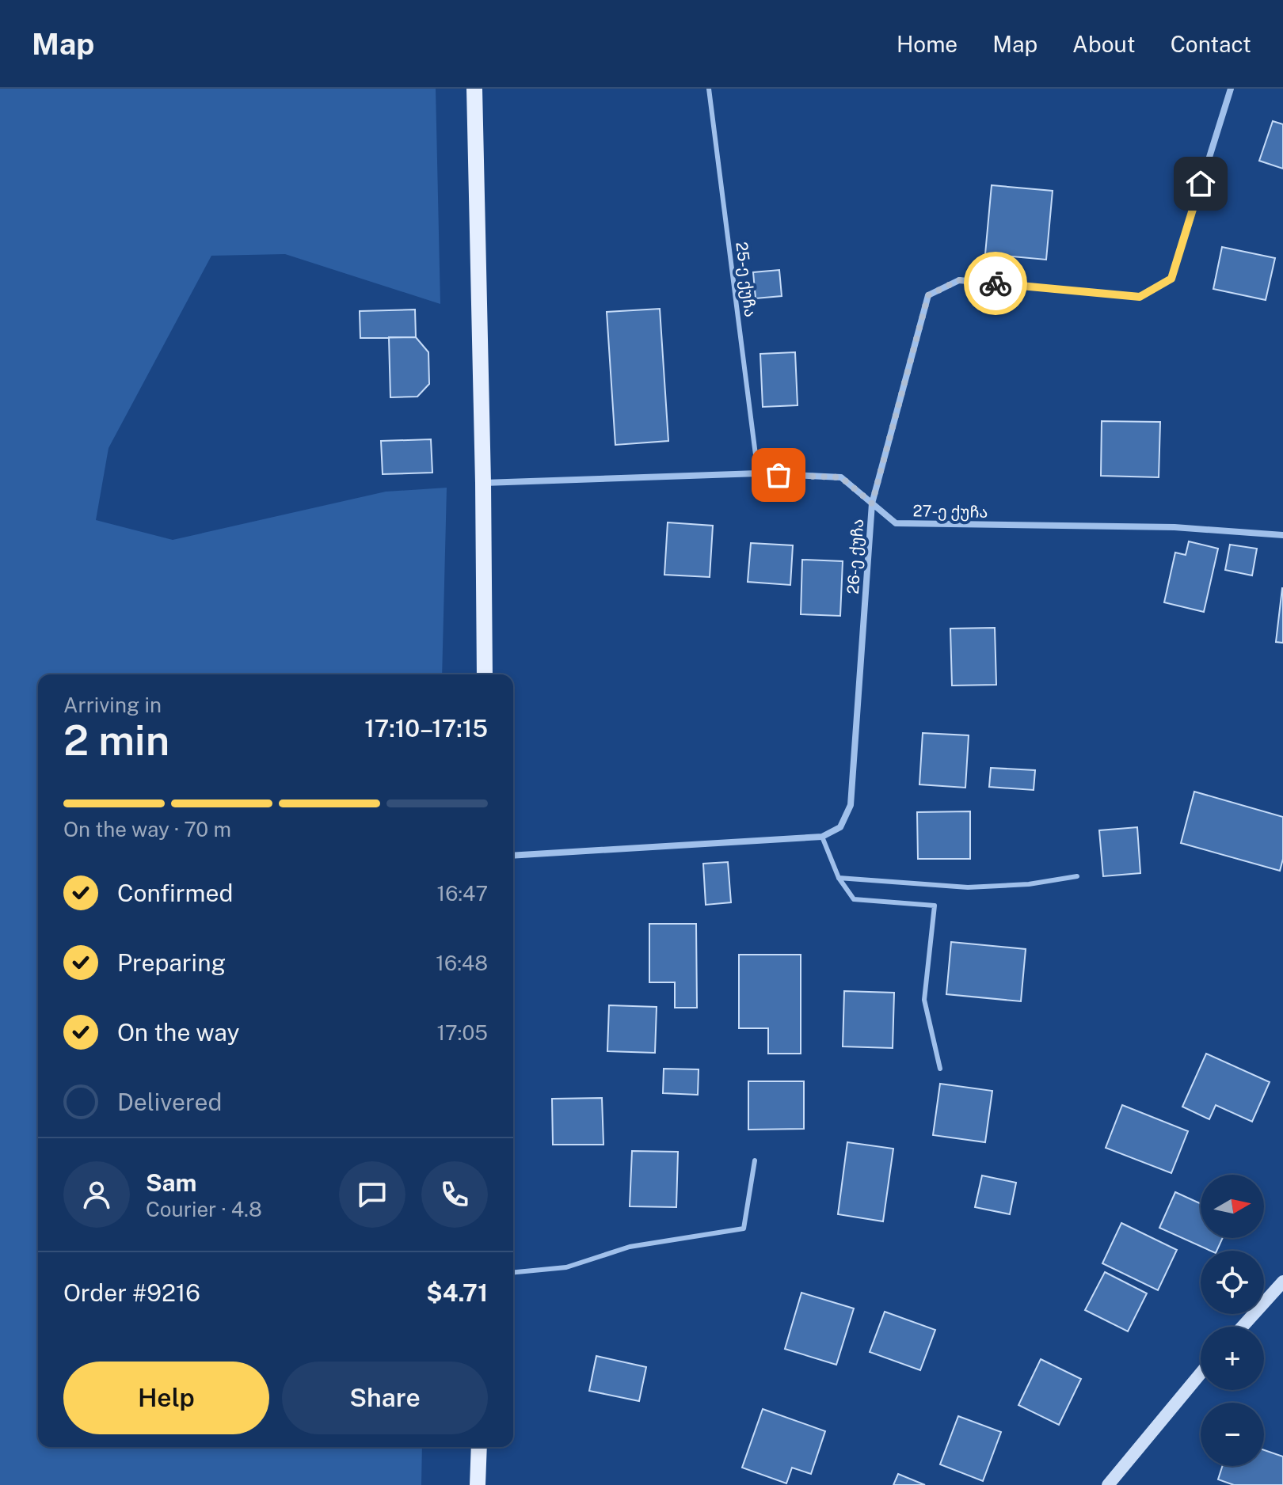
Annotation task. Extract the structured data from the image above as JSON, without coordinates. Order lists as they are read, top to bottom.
{
  "streets": {
    "street": ["27-ე ქუჩა", "26-ე ქუჩა"],
    "lane": ["25-ე ქუჩა"]
  },
  "crossings": [
    ["25-ე ქუჩა", "27-ე ქუჩა"],
    ["27-ე ქუჩა", "26-ე ქუჩა"]
  ],
  "north": "right",
  "page": {
    "header": "Map",
    "nav": [
      "Home",
      "Map",
      "About",
      "Contact"
    ],
    "heading": ["2 min", "Arriving in", "17:10–17:15"],
    "panel": [
      "Sam",
      "Courier · 4.8",
      "Order #9216",
      "$4.71"
    ],
    "bar": "On the way · 70 m",
    "list": [
      ["Confirmed", "16:47"],
      ["Preparing", "16:48"],
      ["On the way", "17:05"],
      "Delivered"
    ],
    "map_buttons": ["+", "−"],
    "buttons": ["Help", "Share"]
  }
}
